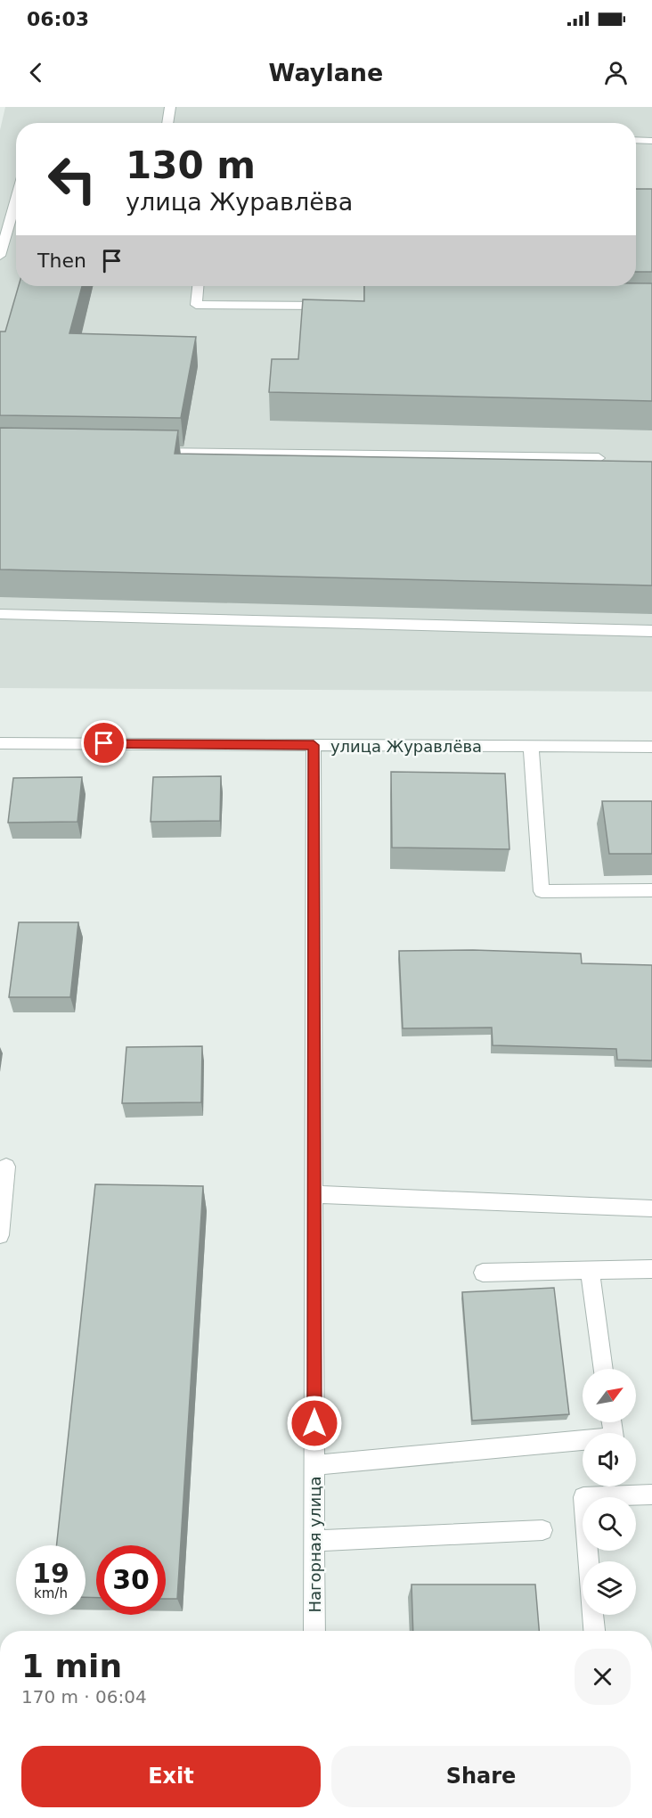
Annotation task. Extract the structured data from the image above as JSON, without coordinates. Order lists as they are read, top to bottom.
{
  "streets": {
    "street": ["улица Журавлёва", "Нагорная улица"]
  },
  "crossings": [
    ["улица Журавлёва", "Нагорная улица"]
  ],
  "north": "top right",
  "page": {
    "status": "06:03",
    "header": "Waylane",
    "turn": ["130 m", "улица Журавлёва"],
    "then": "Then",
    "speed": "19 km/h",
    "limit": "30",
    "heading": ["1 min", "170 m · 06:04"],
    "buttons": ["Exit", "Share"]
  }
}
